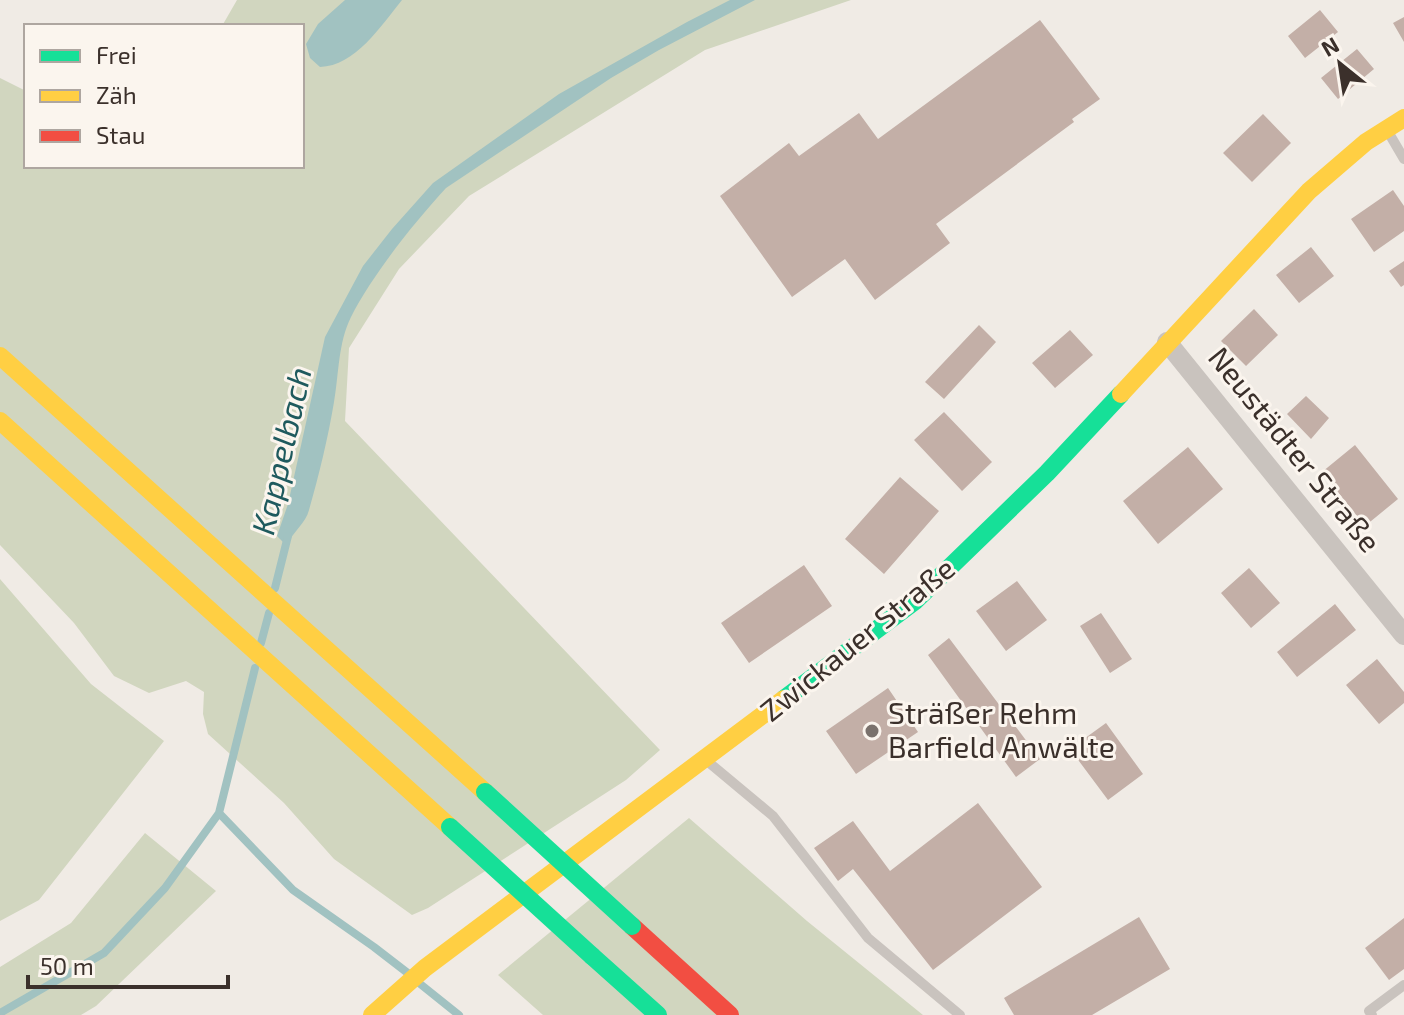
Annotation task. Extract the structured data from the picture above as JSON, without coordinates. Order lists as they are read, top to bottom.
{
  "streets": {
    "main road": ["Zwickauer Straße"],
    "street": ["Neustädter Straße"]
  },
  "crossings": [
    ["Neustädter Straße", "Zwickauer Straße"]
  ],
  "water": ["Kappelbach"],
  "places": ["Sträßer Rehm Barfield Anwälte"],
  "legend": ["Frei", "Zäh", "Stau"],
  "scale_bar": "50 m",
  "north": "top left"
}
